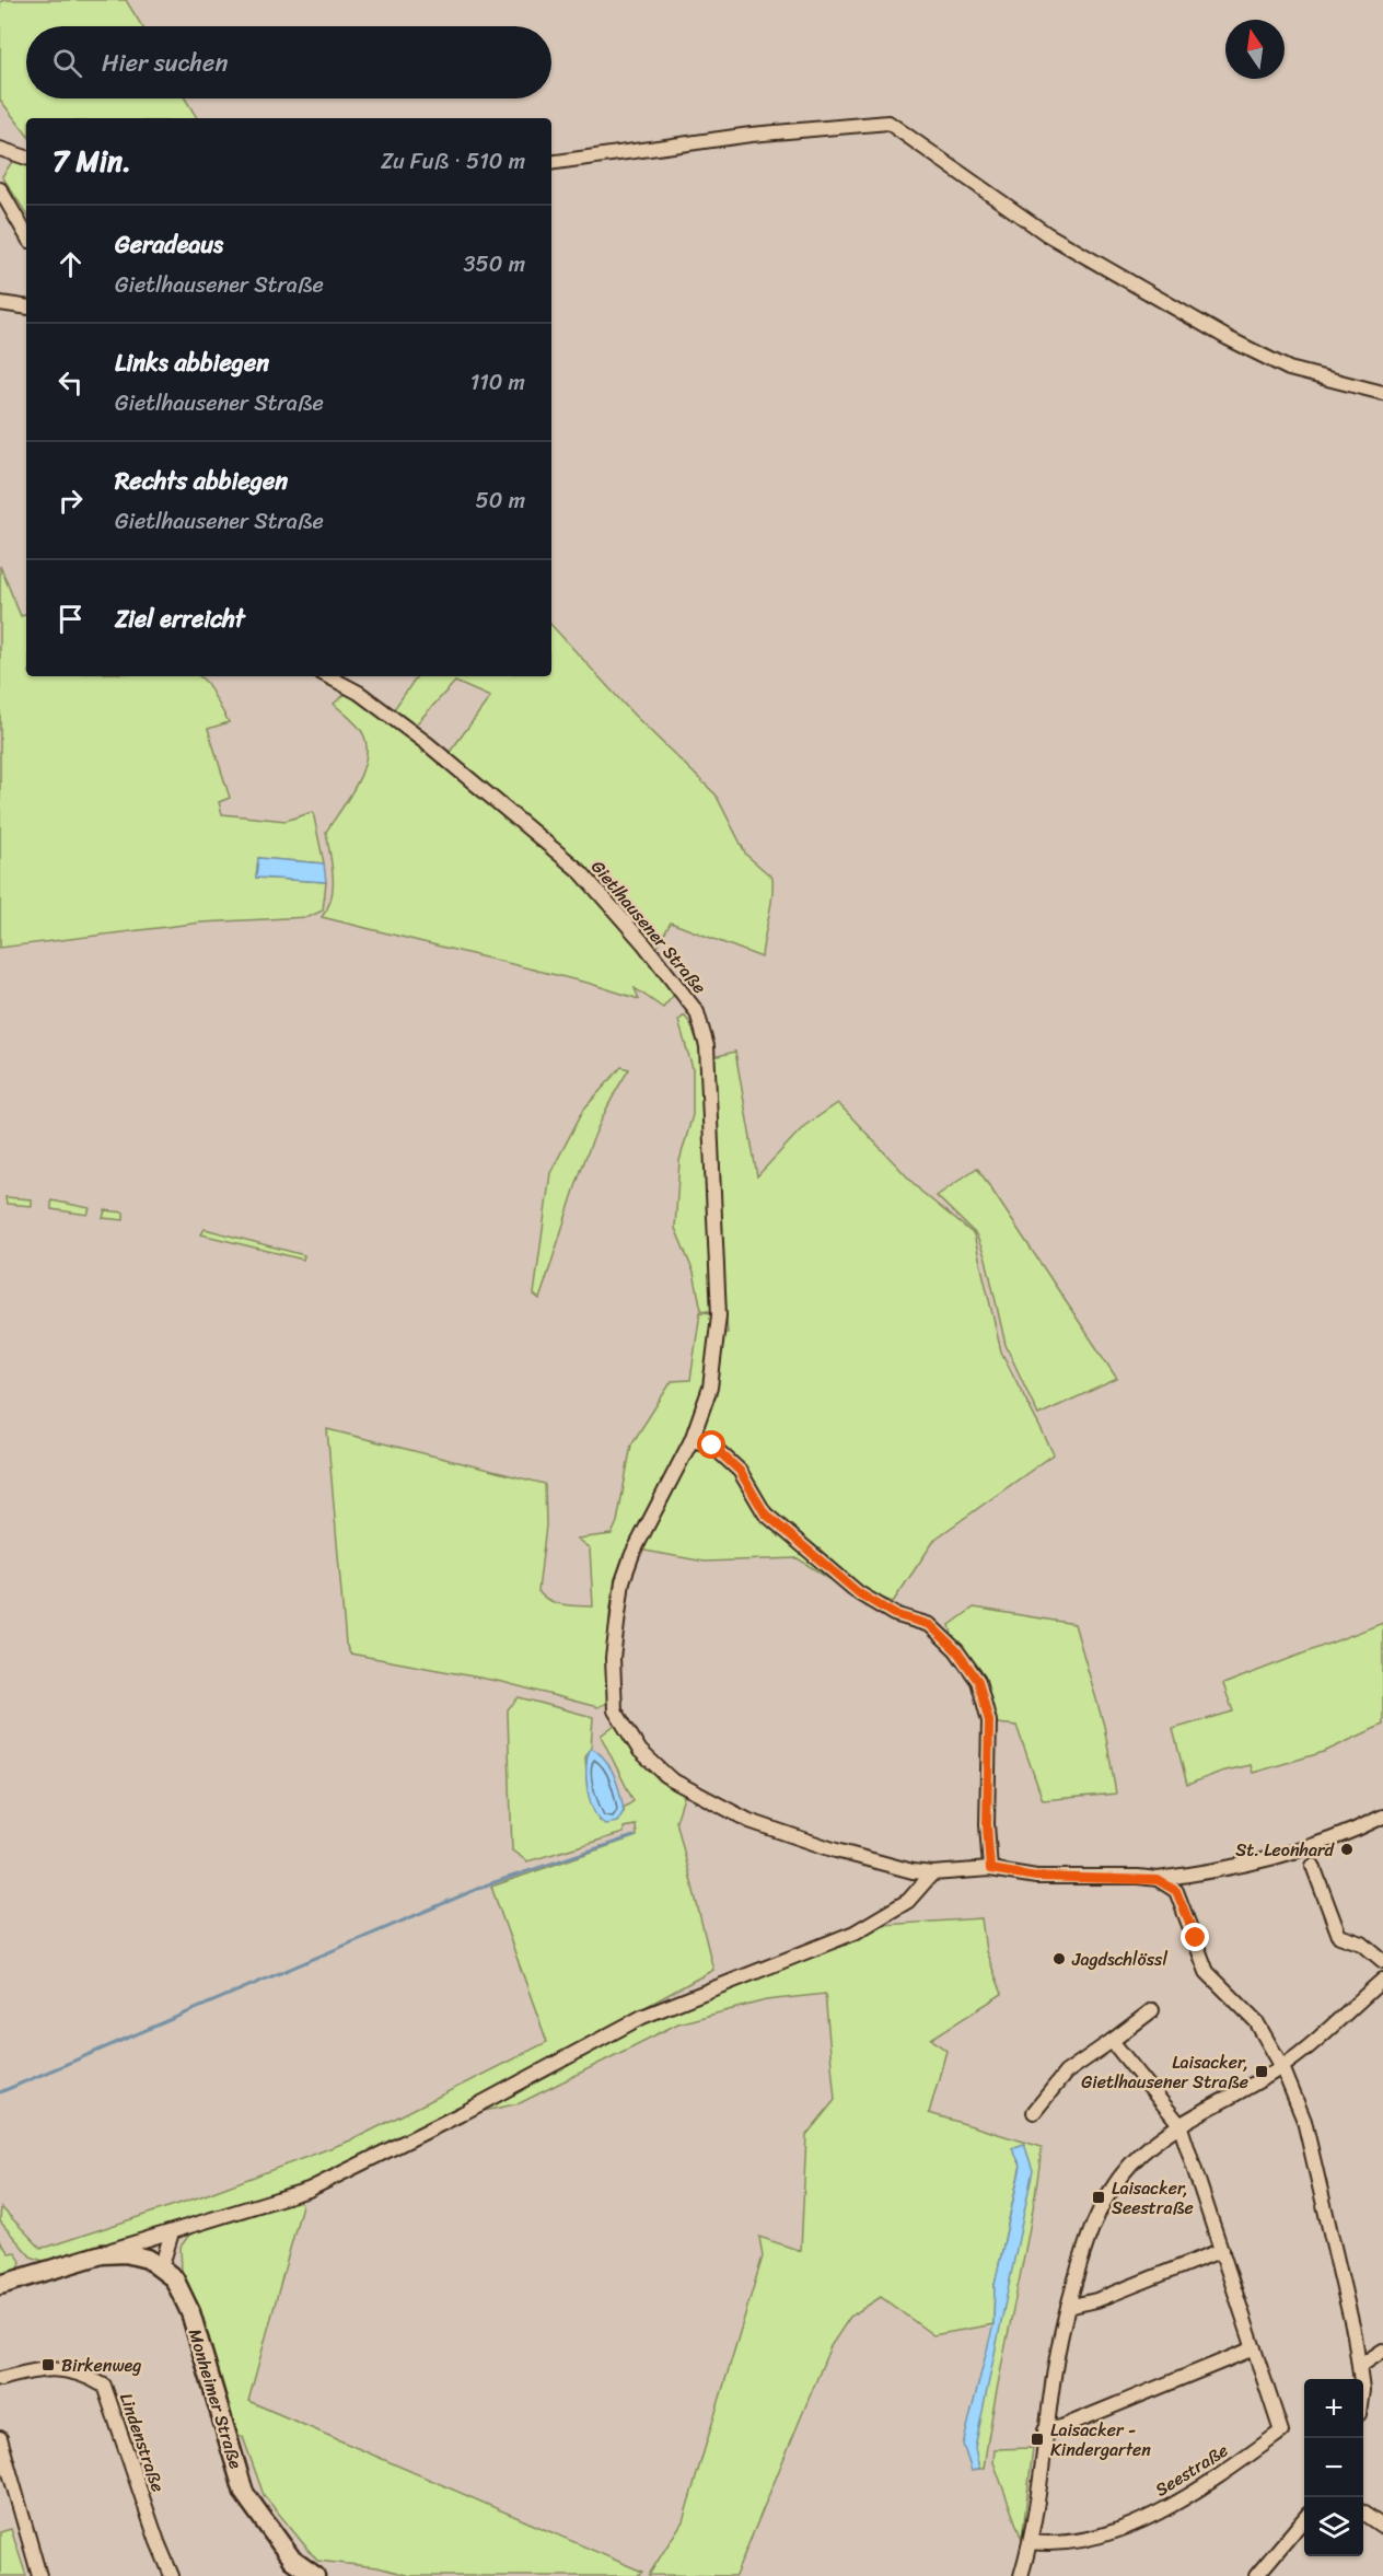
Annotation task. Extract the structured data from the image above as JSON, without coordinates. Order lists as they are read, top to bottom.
{
  "streets": {
    "main road": ["Monheimer Straße"],
    "street": ["Gietlhausener Straße", "Lindenstraße", "Seestraße"]
  },
  "places": {
    "other": ["St. Leonhard", "Jagdschlössl"],
    "transit": [
      "Laisacker, Gietlhausener Straße",
      "Laisacker, Seestraße",
      "Birkenweg",
      "Laisacker - Kindergarten"
    ]
  },
  "north": "top",
  "page": {
    "search": "Hier suchen",
    "heading": ["7 Min.", "Zu Fuß · 510 m"],
    "list": [
      ["Geradeaus", "Gietlhausener Straße", "350 m"],
      ["Links abbiegen", "Gietlhausener Straße", "110 m"],
      ["Rechts abbiegen", "Gietlhausener Straße", "50 m"],
      "Ziel erreicht"
    ],
    "map_buttons": ["+", "−"]
  }
}
